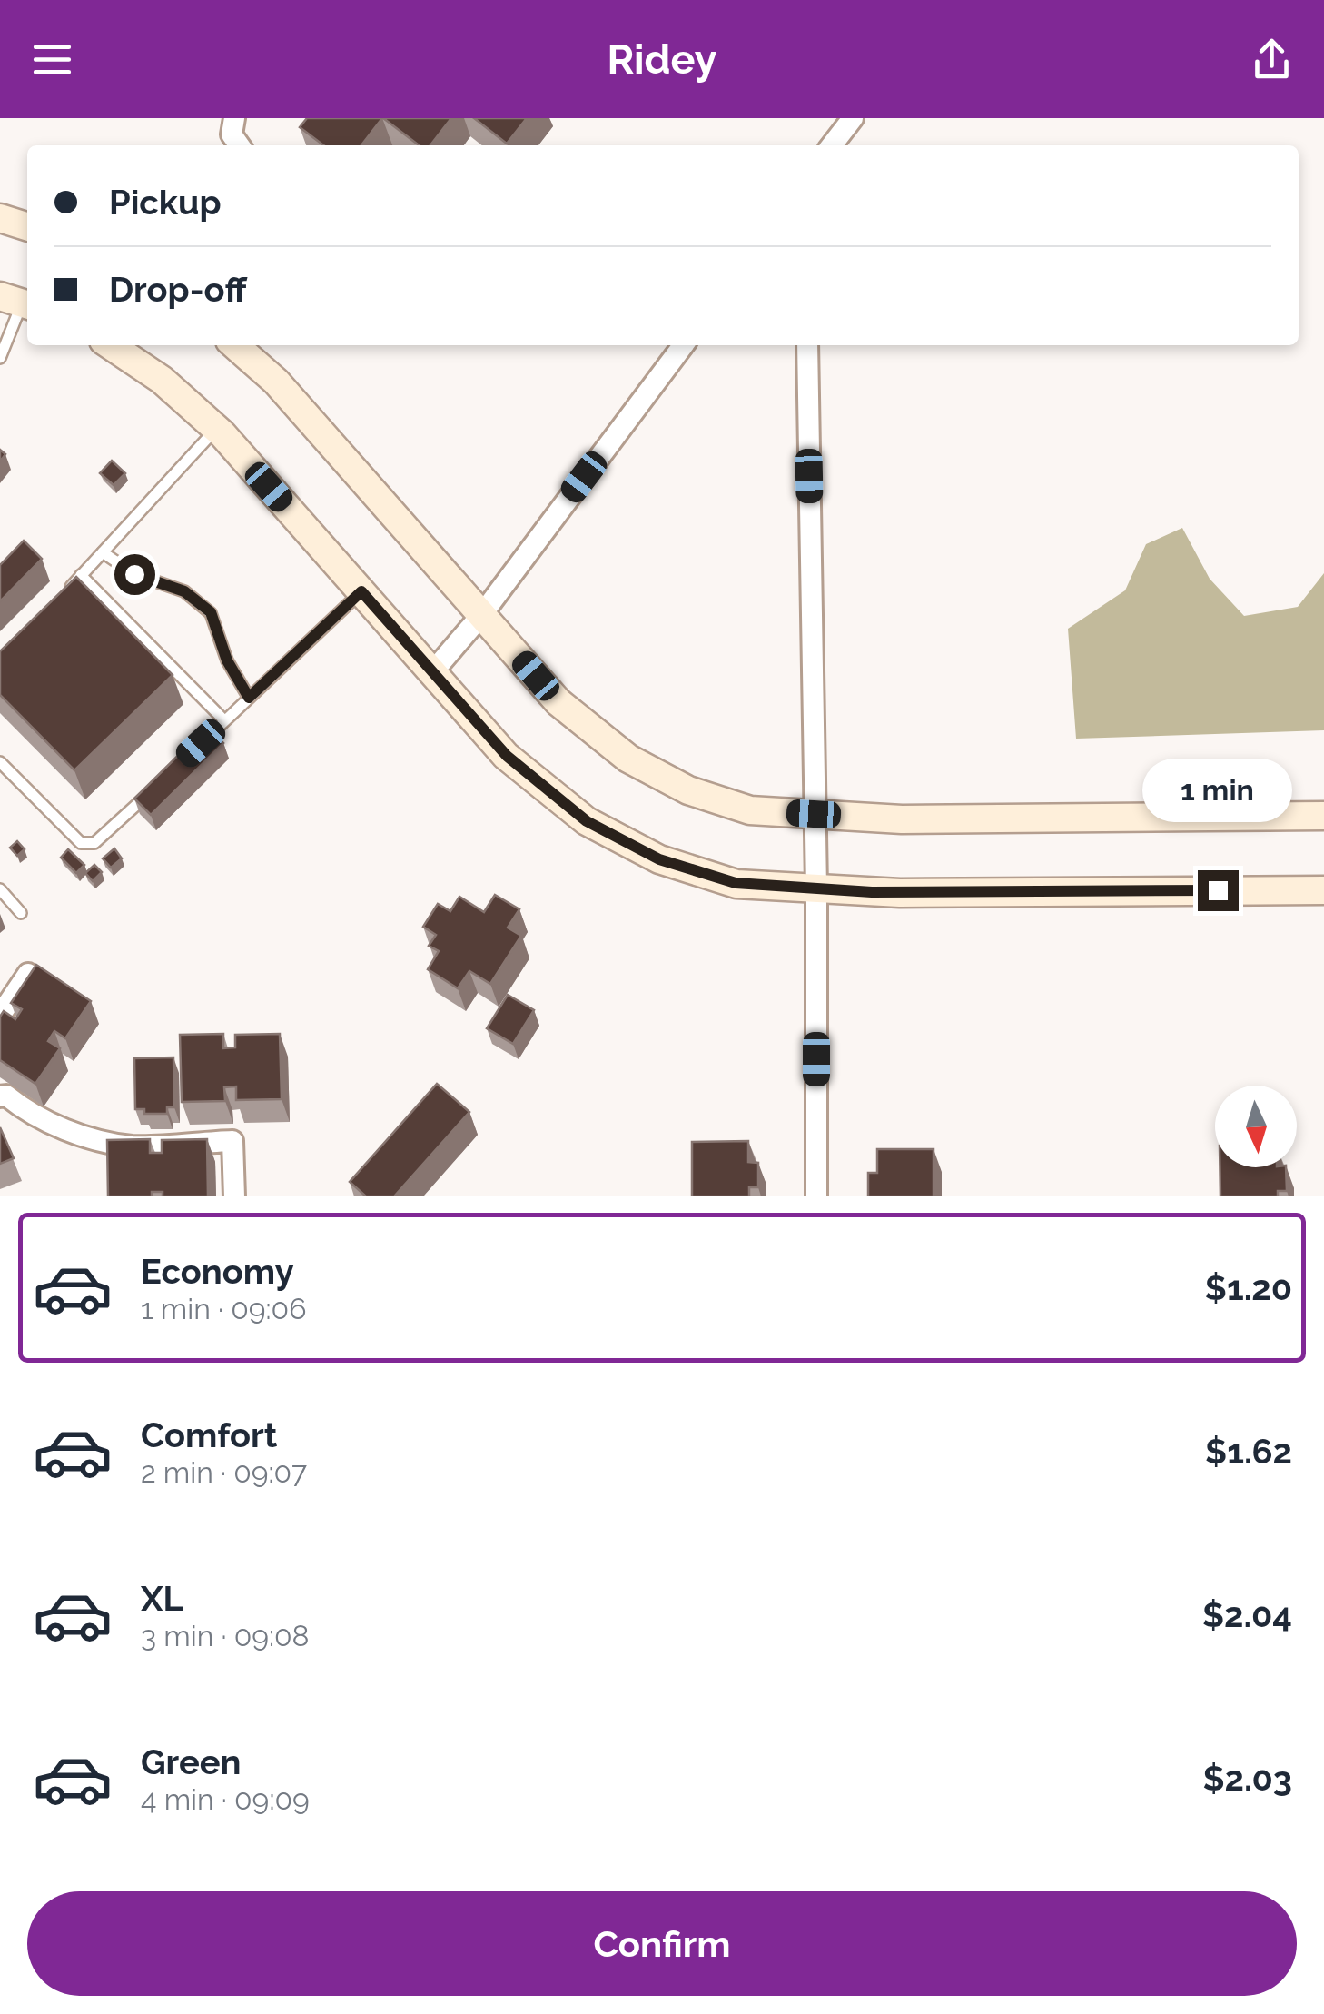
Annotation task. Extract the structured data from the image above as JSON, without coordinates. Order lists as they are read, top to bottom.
{
  "north": "bottom",
  "page": {
    "header": "Ridey",
    "banner": ["Pickup", "Drop-off"],
    "bubble": "1 min",
    "list": [
      {
        "name": "Economy",
        "note": "1 min · 09:06",
        "value": "$1.20"
      },
      {
        "name": "Comfort",
        "note": "2 min · 09:07",
        "value": "$1.62"
      },
      {
        "name": "XL",
        "note": "3 min · 09:08",
        "value": "$2.04"
      },
      {
        "name": "Green",
        "note": "4 min · 09:09",
        "value": "$2.03"
      }
    ],
    "buttons": "Confirm"
  }
}
